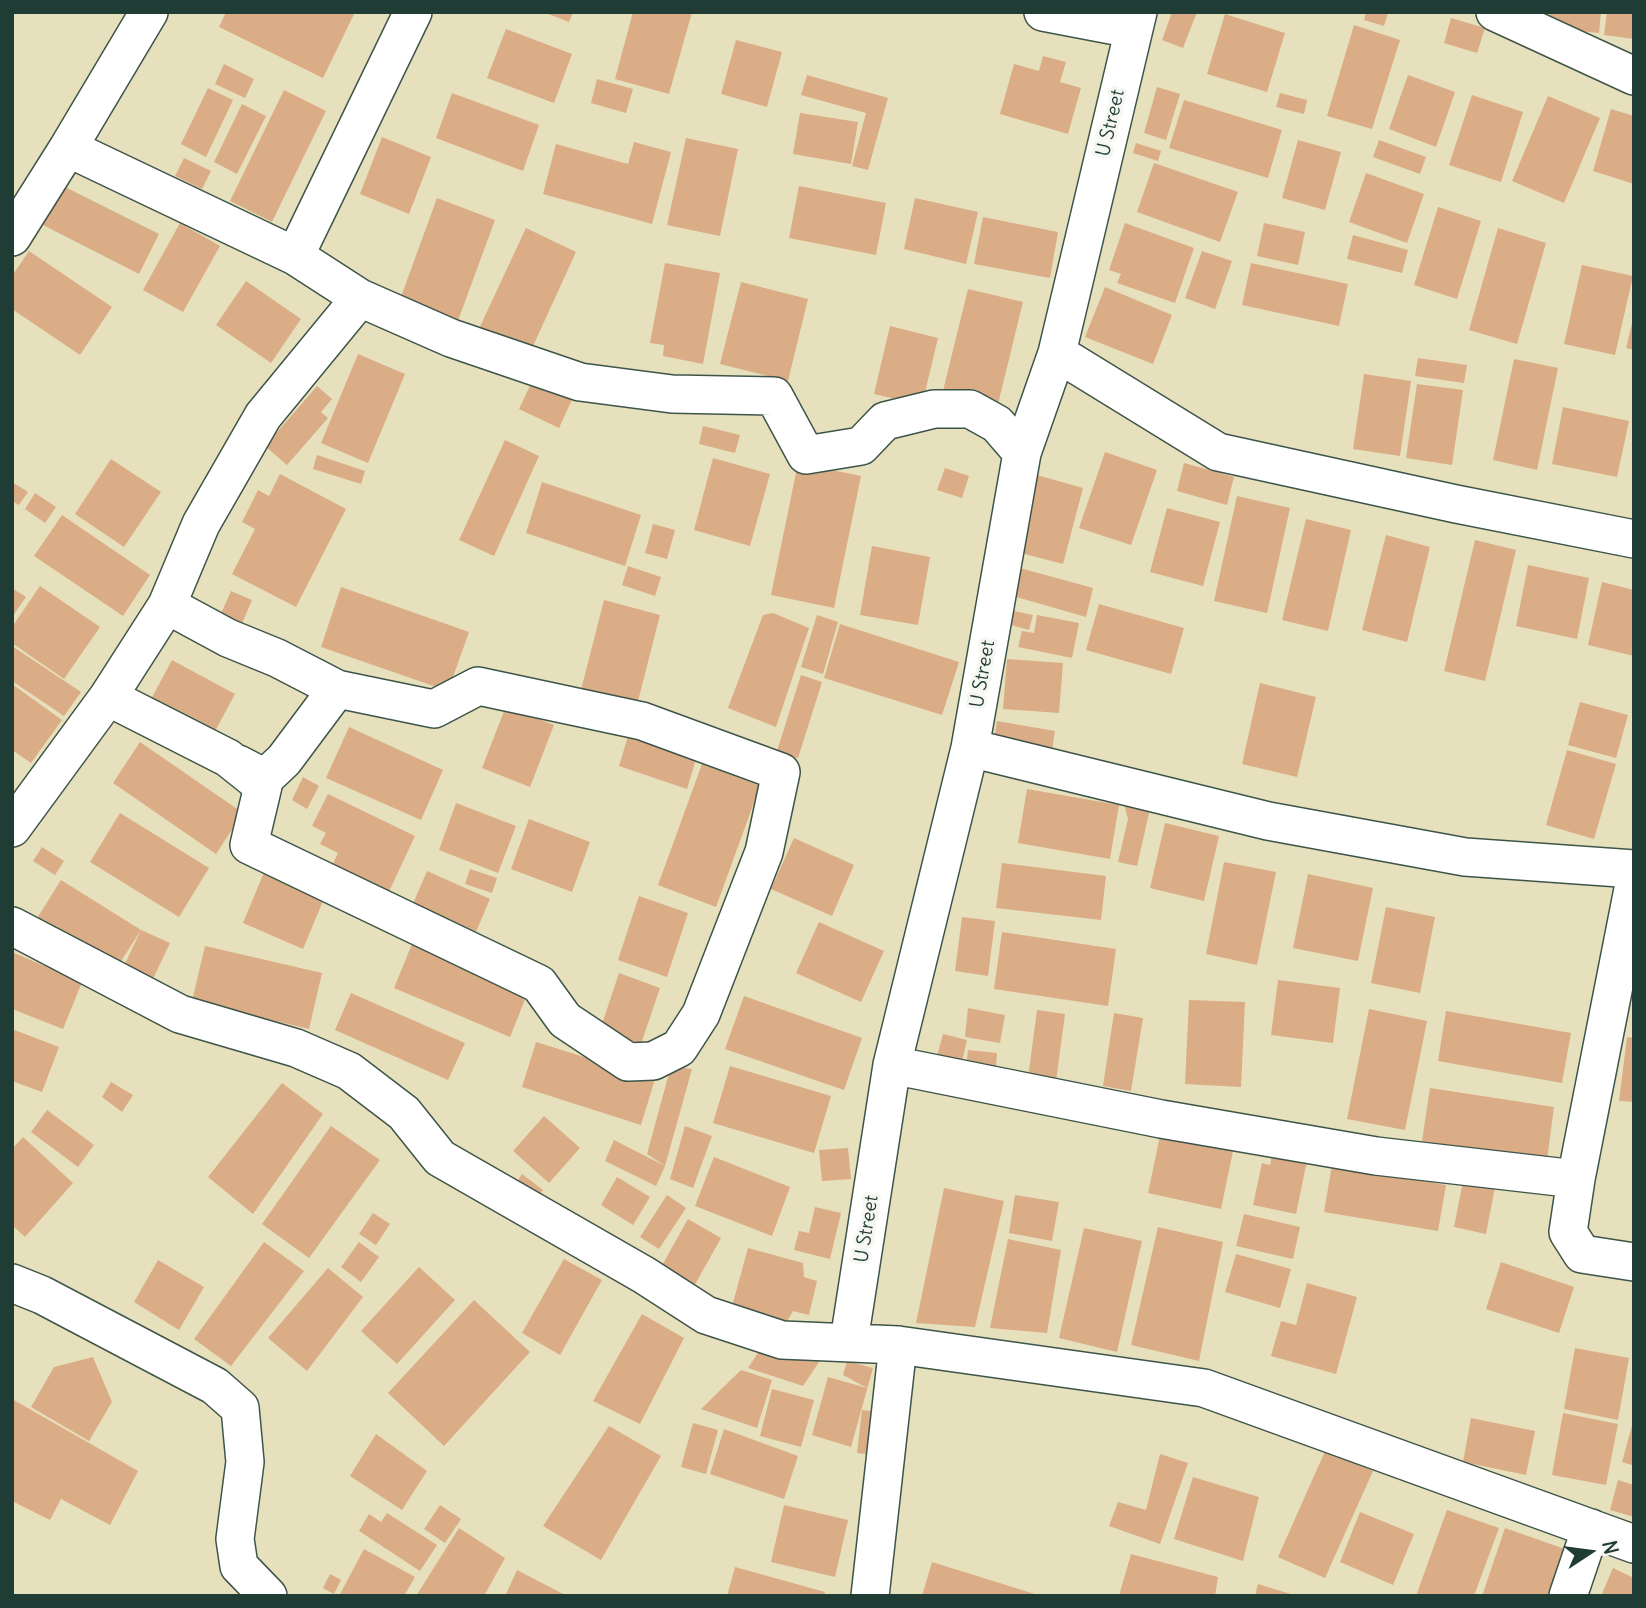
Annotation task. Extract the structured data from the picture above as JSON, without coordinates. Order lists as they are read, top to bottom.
{
  "streets": {
    "street": ["U Street"]
  },
  "north": "right"
}
